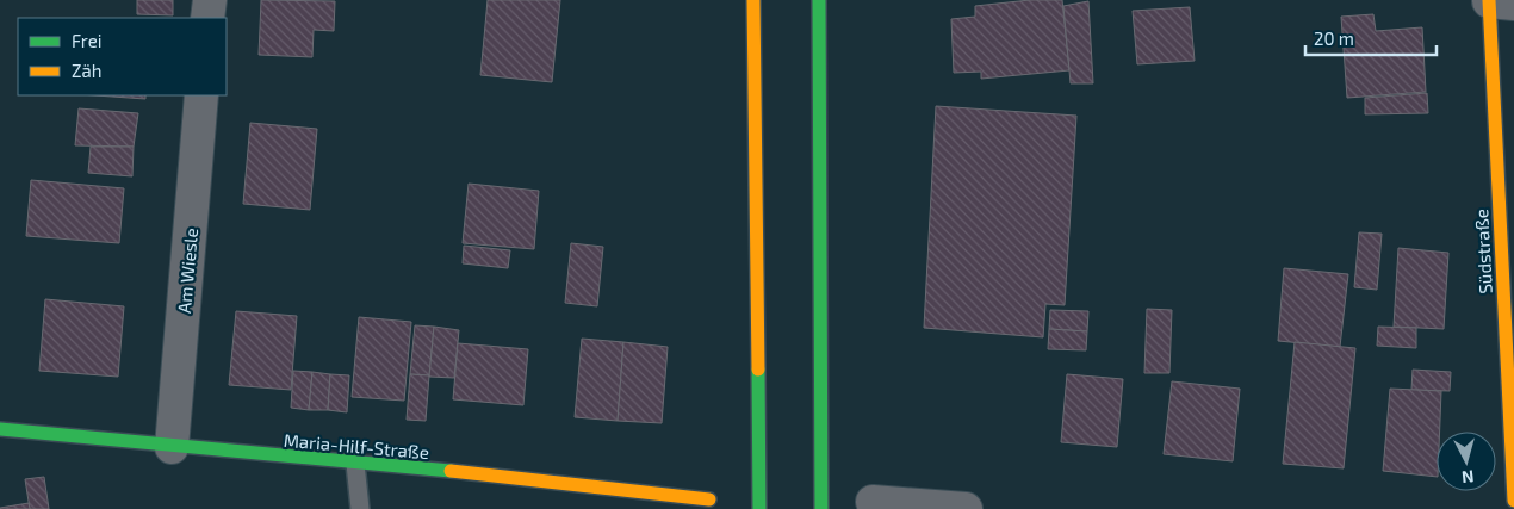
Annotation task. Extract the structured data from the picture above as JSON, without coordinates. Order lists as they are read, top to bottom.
{
  "streets": {
    "main road": ["Südstraße", "Maria-Hilf-Straße"],
    "street": ["Am Wiesle"]
  },
  "crossings": [
    ["Am Wiesle", "Maria-Hilf-Straße"]
  ],
  "legend": ["Frei", "Zäh"],
  "scale_bar": "20 m",
  "north": "bottom"
}
